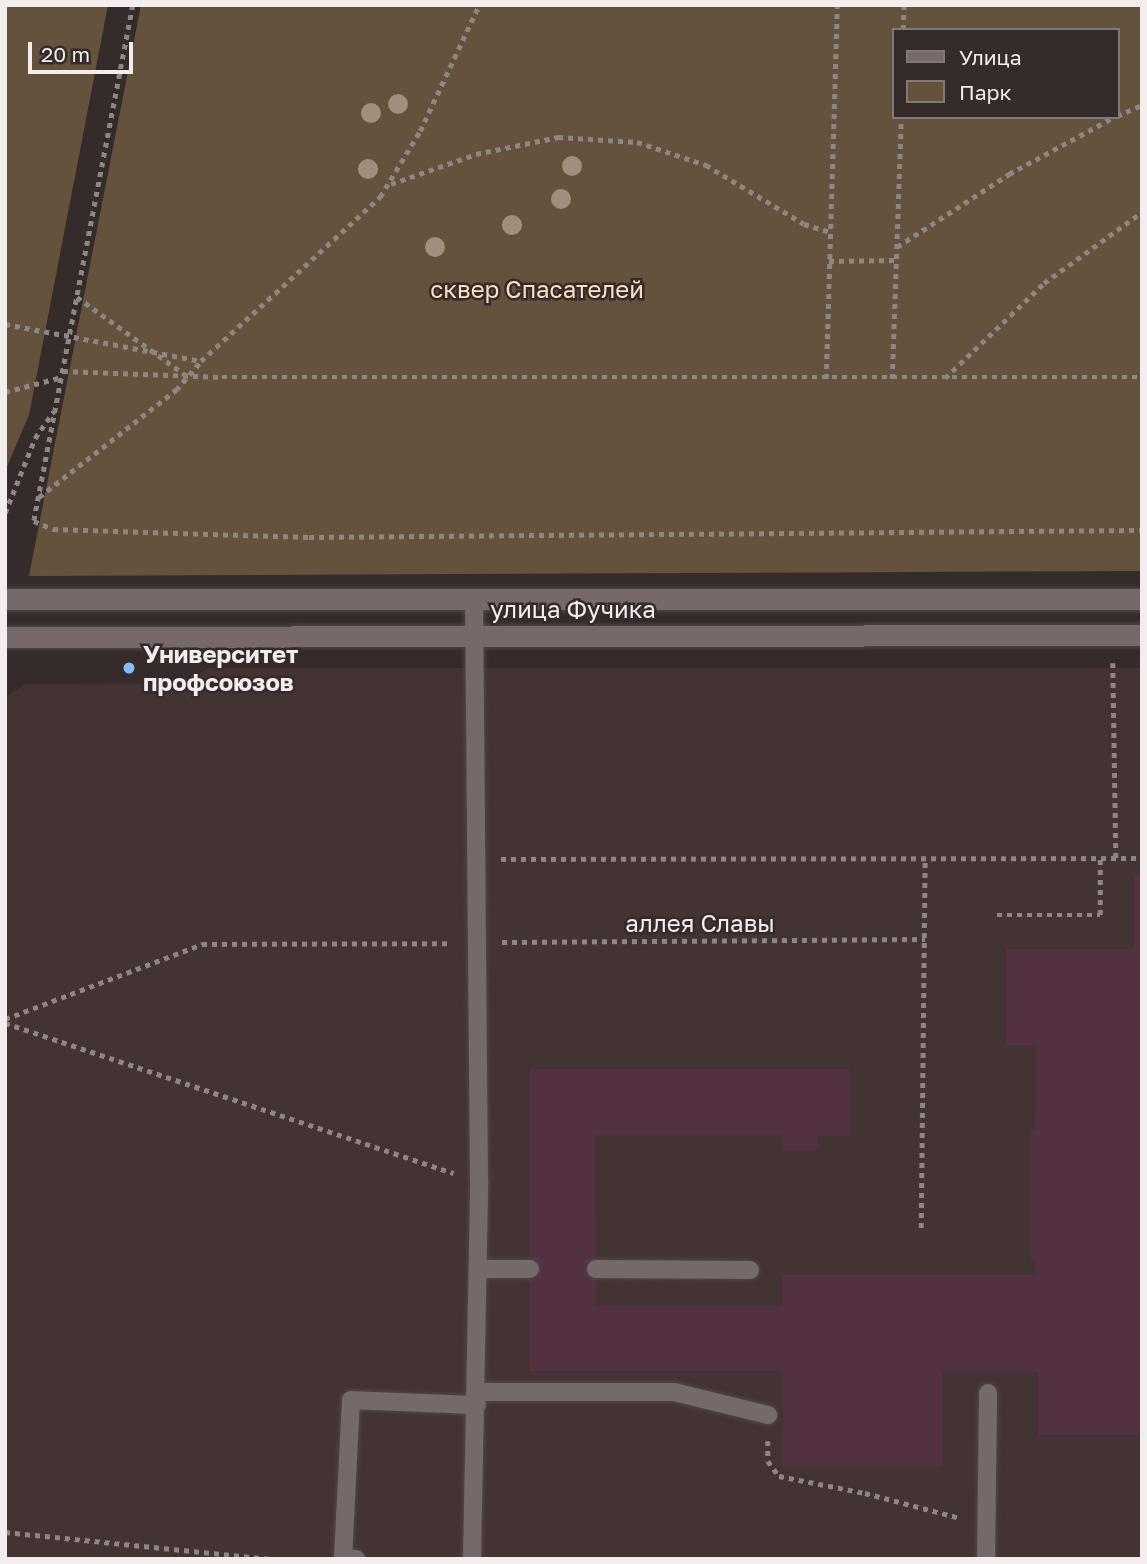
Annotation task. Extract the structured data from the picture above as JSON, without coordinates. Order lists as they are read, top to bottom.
{
  "streets": {
    "street": ["улица Фучика"],
    "path": ["аллея Славы"]
  },
  "parks": ["cквер Спасателей"],
  "places": ["Университет профсоюзов"],
  "legend": ["Улица", "Парк"],
  "scale_bar": "20 m"
}
